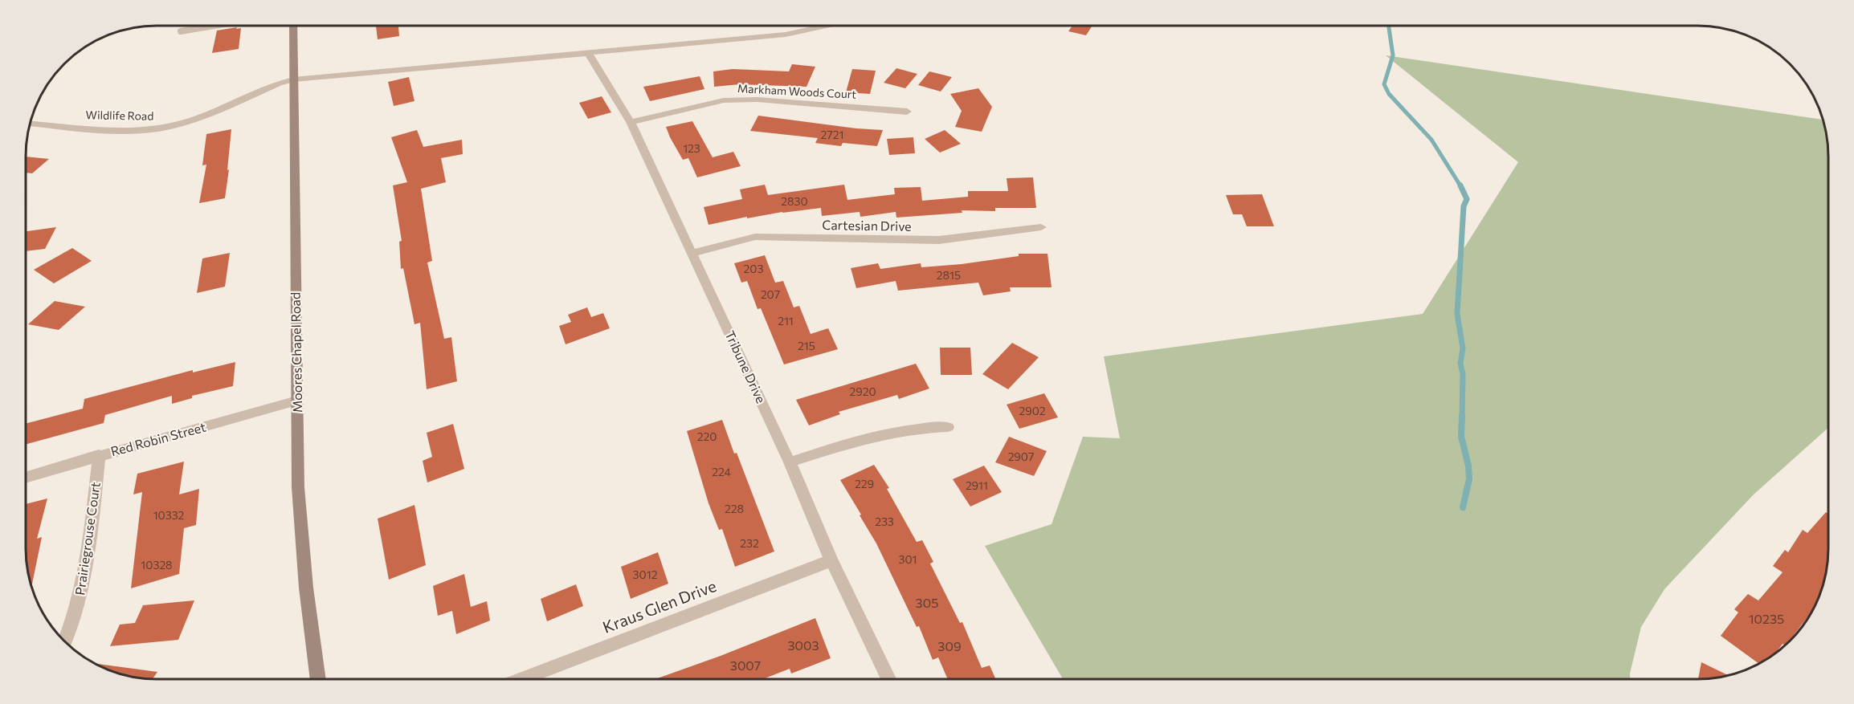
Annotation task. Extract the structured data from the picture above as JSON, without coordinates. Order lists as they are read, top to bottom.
{
  "streets": {
    "main road": ["Moores Chapel Road"],
    "street": [
      "Markham Woods Court",
      "Wildlife Road",
      "Cartesian Drive",
      "Tribune Drive",
      "Red Robin Street",
      "Prairiegrouse Court",
      "Kraus Glen Drive"
    ]
  },
  "crossings": [
    ["Markham Woods Court", "Tribune Drive"],
    ["Wildlife Road", "Moores Chapel Road"],
    ["Wildlife Road", "Tribune Drive"],
    ["Cartesian Drive", "Tribune Drive"],
    ["Moores Chapel Road", "Red Robin Street"],
    ["Tribune Drive", "Kraus Glen Drive"],
    ["Red Robin Street", "Prairiegrouse Court"]
  ],
  "house_numbers": [
    "2721",
    "123",
    "2830",
    "203",
    "2815",
    "207",
    "211",
    "215",
    "2920",
    "2902",
    "220",
    "2907",
    "224",
    "229",
    "2911",
    "228",
    "10332",
    "233",
    "232",
    "301",
    "10328",
    "3012",
    "305",
    "10235",
    "3003",
    "309",
    "3007"
  ]
}
